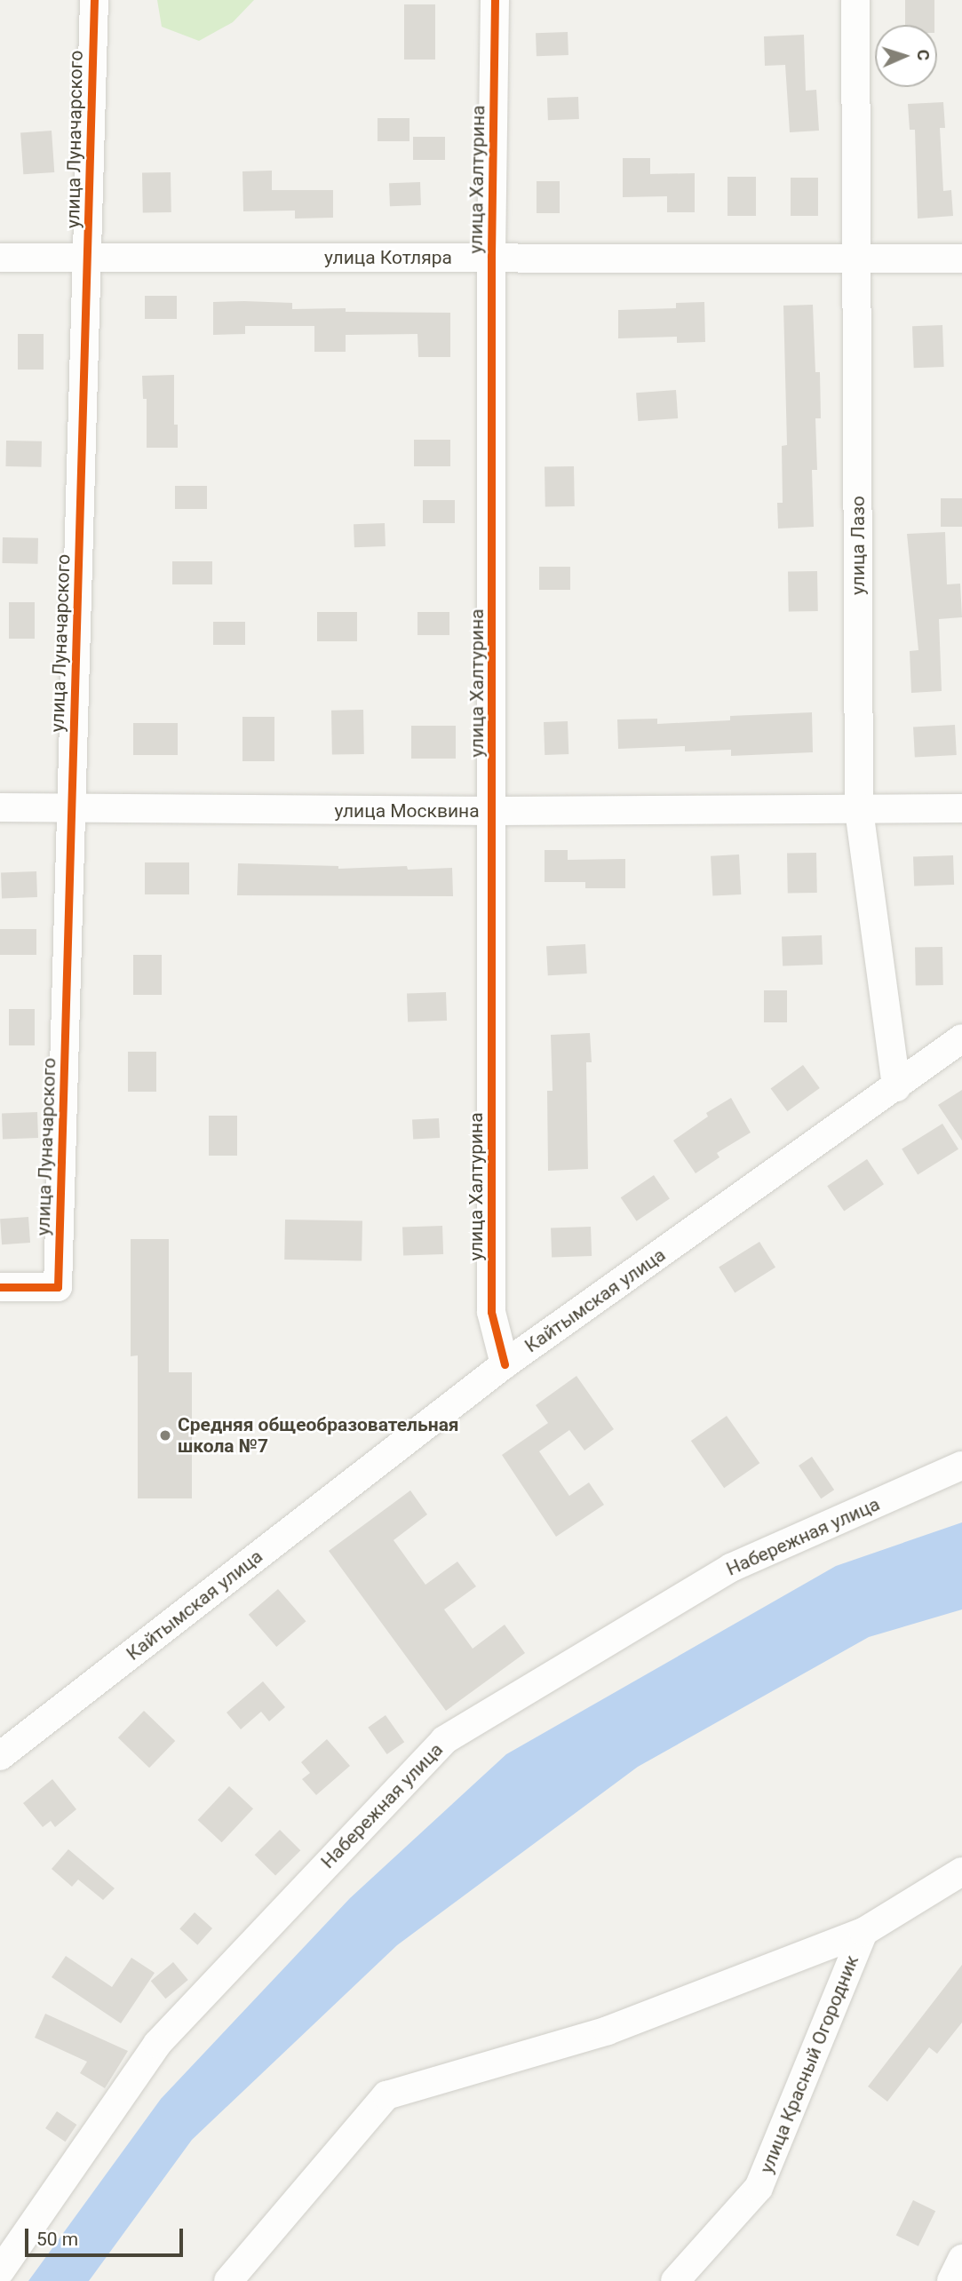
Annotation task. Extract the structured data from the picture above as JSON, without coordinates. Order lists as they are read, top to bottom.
{
  "streets": {
    "street": [
      "улица Луначарского",
      "улица Халтурина",
      "улица Котляра",
      "улица Лазо",
      "улица Москвина",
      "Кайтымская улица",
      "Набережная улица",
      "улица Красный Огородник"
    ]
  },
  "crossings": [
    ["улица Луначарского", "улица Котляра"],
    ["улица Луначарского", "улица Москвина"],
    ["улица Халтурина", "улица Котляра"],
    ["улица Халтурина", "улица Москвина"],
    ["улица Халтурина", "Кайтымская улица"],
    ["улица Котляра", "улица Лазо"],
    ["улица Лазо", "улица Москвина"],
    ["улица Лазо", "Кайтымская улица"]
  ],
  "places": ["Средняя общеобразовательная школа №7"],
  "scale_bar": "50 m",
  "north": "right"
}
